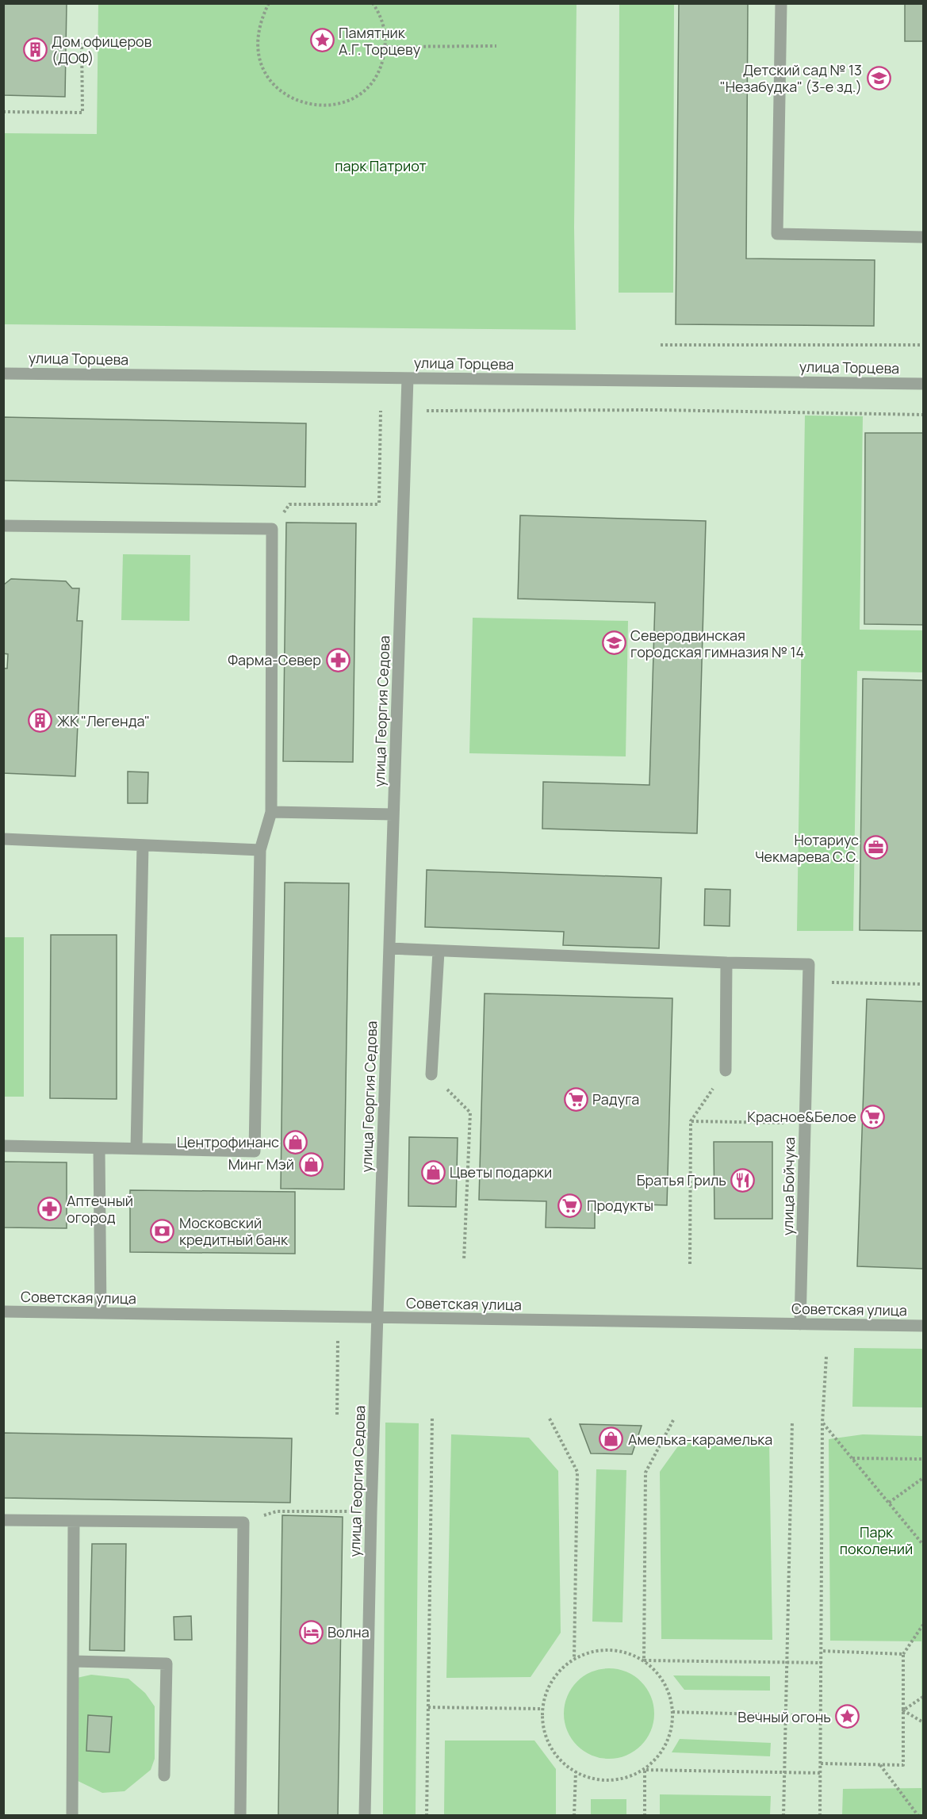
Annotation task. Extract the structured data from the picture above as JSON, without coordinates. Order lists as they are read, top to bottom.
{
  "streets": {
    "street": [
      "улица Торцева",
      "улица Георгия Седова",
      "улица Бойчука",
      "Советская улица"
    ]
  },
  "crossings": [
    ["улица Торцева", "улица Георгия Седова"],
    ["улица Георгия Седова", "Советская улица"],
    ["улица Бойчука", "Советская улица"]
  ],
  "parks": ["парк Патриот", "Парк поколений"],
  "places": {
    "place": ["Памятник А.Г. Торцеву", "Вечный огонь"],
    "building": ["Дом офицеров (ДОФ)", "ЖК \"Легенда\""],
    "school or university": ["Детский сад № 13 \"Незабудка\" (3-е зд.)", "Северодвинская городская гимназия № 14"],
    "pharmacy": ["Фарма-Север", "Аптечный огород"],
    "office": ["Нотариус Чекмарева С.С."],
    "supermarket": ["Радуга", "Красное&Белое", "Продукты"],
    "shop": [
      "Центрофинанс",
      "Минг Мэй",
      "Цветы подарки",
      "Амелька-карамелька"
    ],
    "restaurant": ["Братья Гриль"],
    "bank": ["Московский кредитный банк"],
    "hotel": ["Волна"]
  }
}
